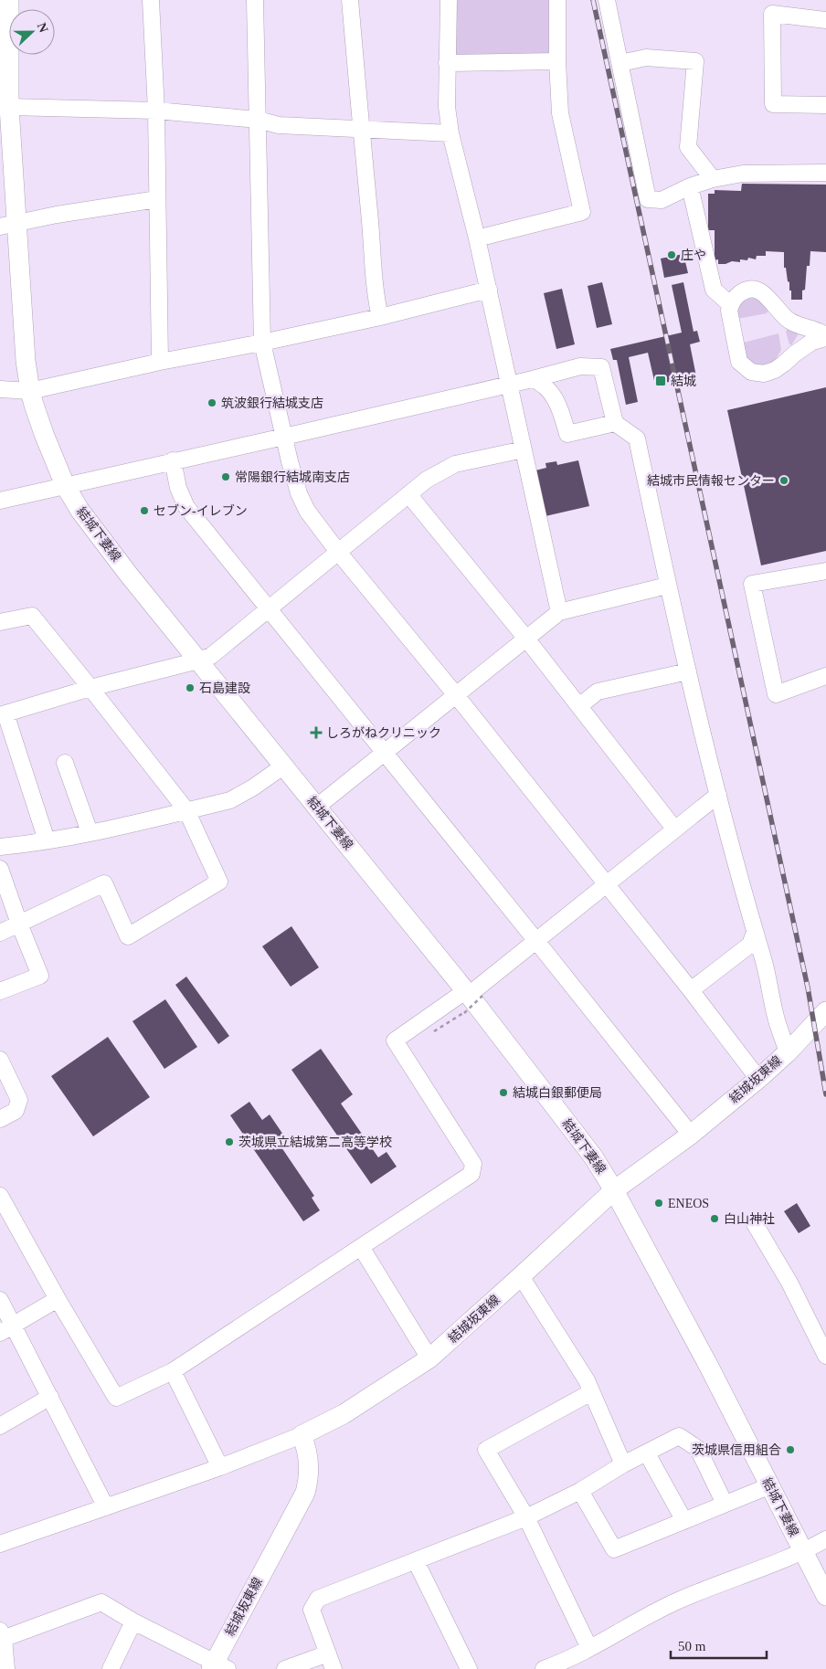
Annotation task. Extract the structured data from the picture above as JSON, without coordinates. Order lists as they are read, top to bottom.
{
  "streets": {
    "main road": ["結城下妻線", "結城坂東線"]
  },
  "crossings": [
    ["結城下妻線", "結城坂東線"]
  ],
  "places": {
    "other": [
      "庄や",
      "筑波銀行結城支店",
      "常陽銀行結城南支店",
      "結城市民情報センター",
      "セブン-イレブン",
      "石島建設",
      "結城白銀郵便局",
      "茨城県立結城第二高等学校",
      "ENEOS",
      "白山神社",
      "茨城県信用組合"
    ],
    "transit": ["結城"],
    "health": ["しろがねクリニック"]
  },
  "scale_bar": "50 m",
  "north": "right"
}
